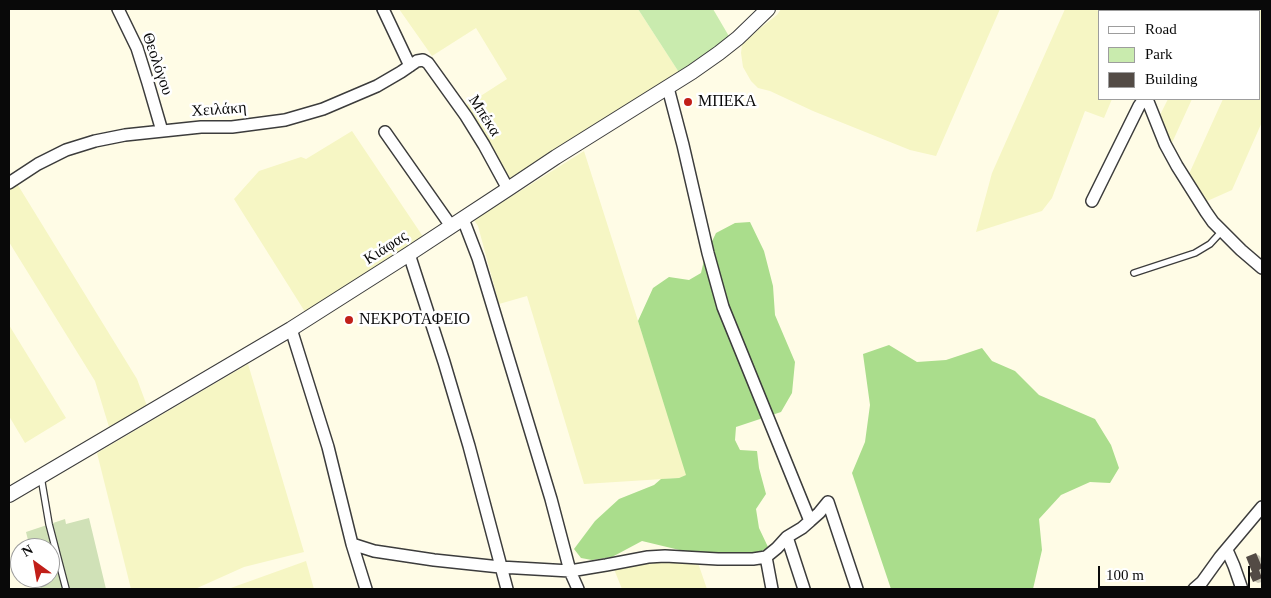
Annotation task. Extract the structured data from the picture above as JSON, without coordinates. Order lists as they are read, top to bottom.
{
  "streets": {
    "street": [
      "Θεολόγου",
      "Χειλάκη",
      "Μπέκα",
      "Κιάφας"
    ]
  },
  "crossings": [
    ["Θεολόγου", "Χειλάκη"],
    ["Χειλάκη", "Μπέκα"],
    ["Μπέκα", "Κιάφας"]
  ],
  "places": ["ΜΠΕΚΑ", "ΝΕΚΡΟΤΑΦΕΙΟ"],
  "legend": ["Road", "Park", "Building"],
  "scale_bar": "100 m",
  "north": "top left"
}
